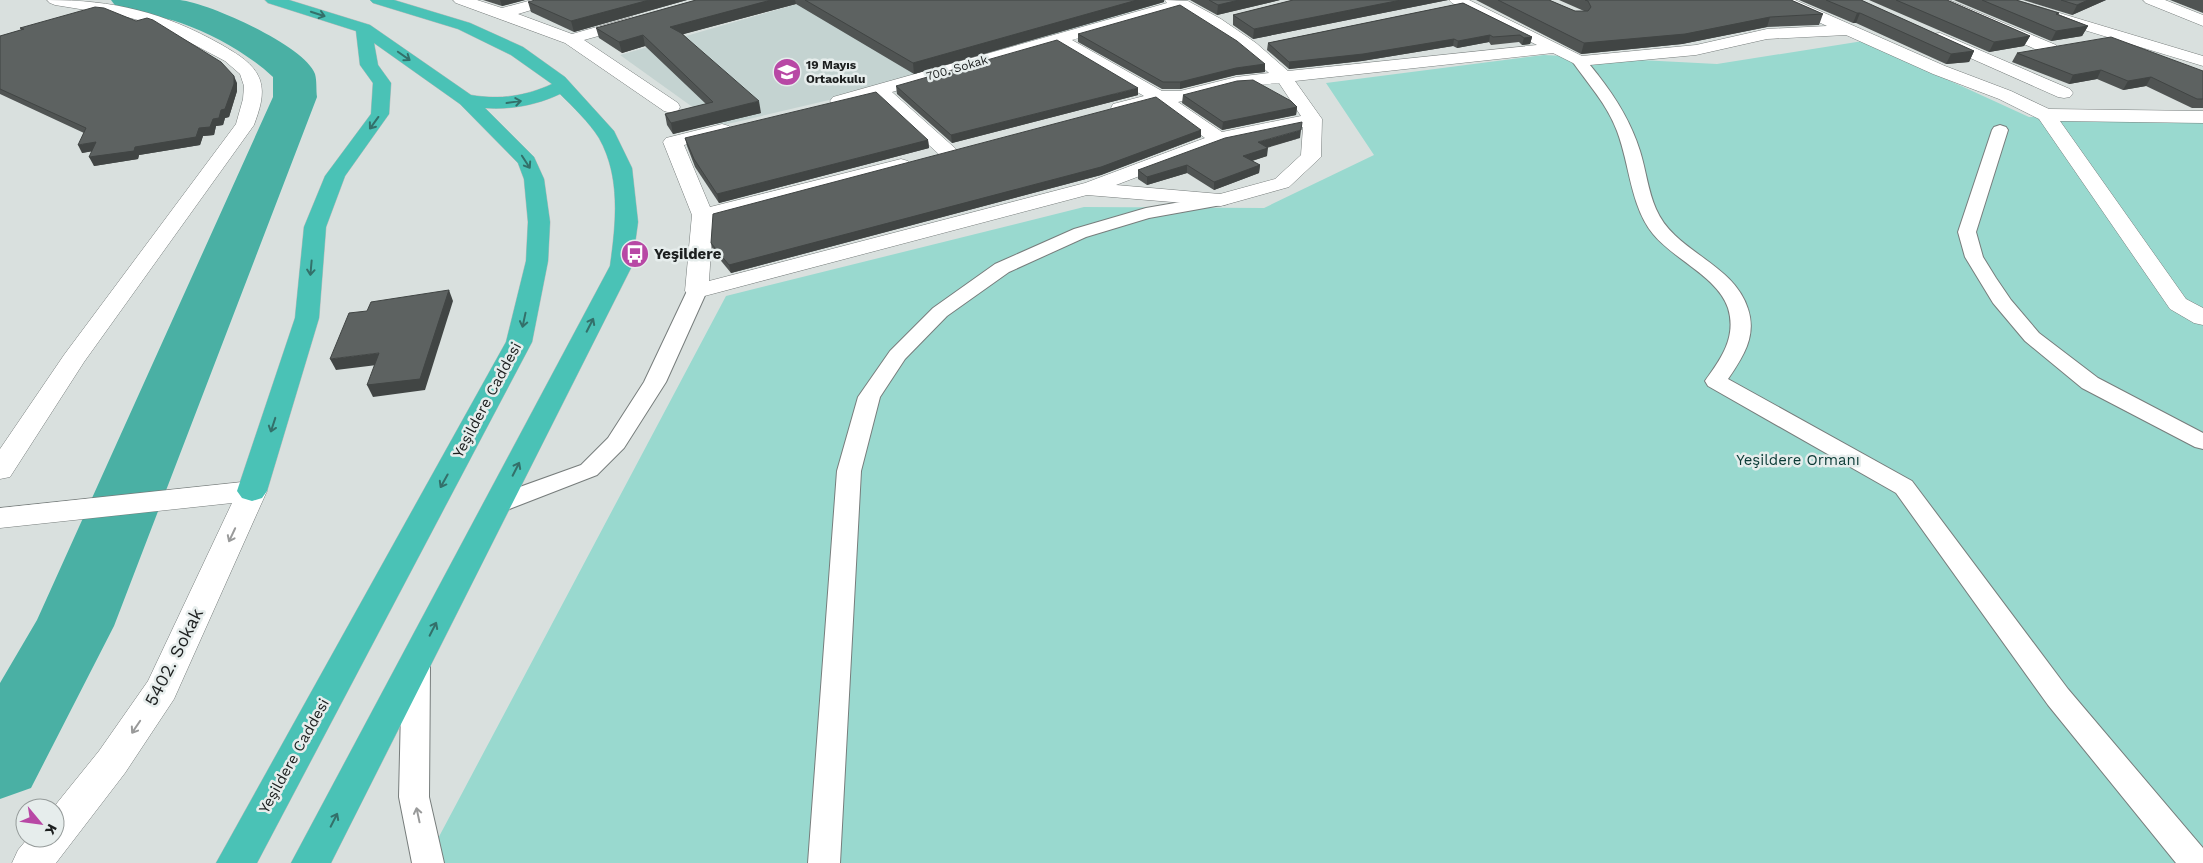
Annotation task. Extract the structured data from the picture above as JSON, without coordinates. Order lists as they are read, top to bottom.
{
  "streets": {
    "highway": ["Yeşildere Caddesi"],
    "street": ["700. Sokak", "5402. Sokak"]
  },
  "one_way": ["5402. Sokak"],
  "parks": ["Yeşildere Ormanı"],
  "places": {
    "school or university": ["19 Mayıs Ortaokulu"],
    "bus stop": ["Yeşildere"]
  },
  "north": "bottom right"
}
